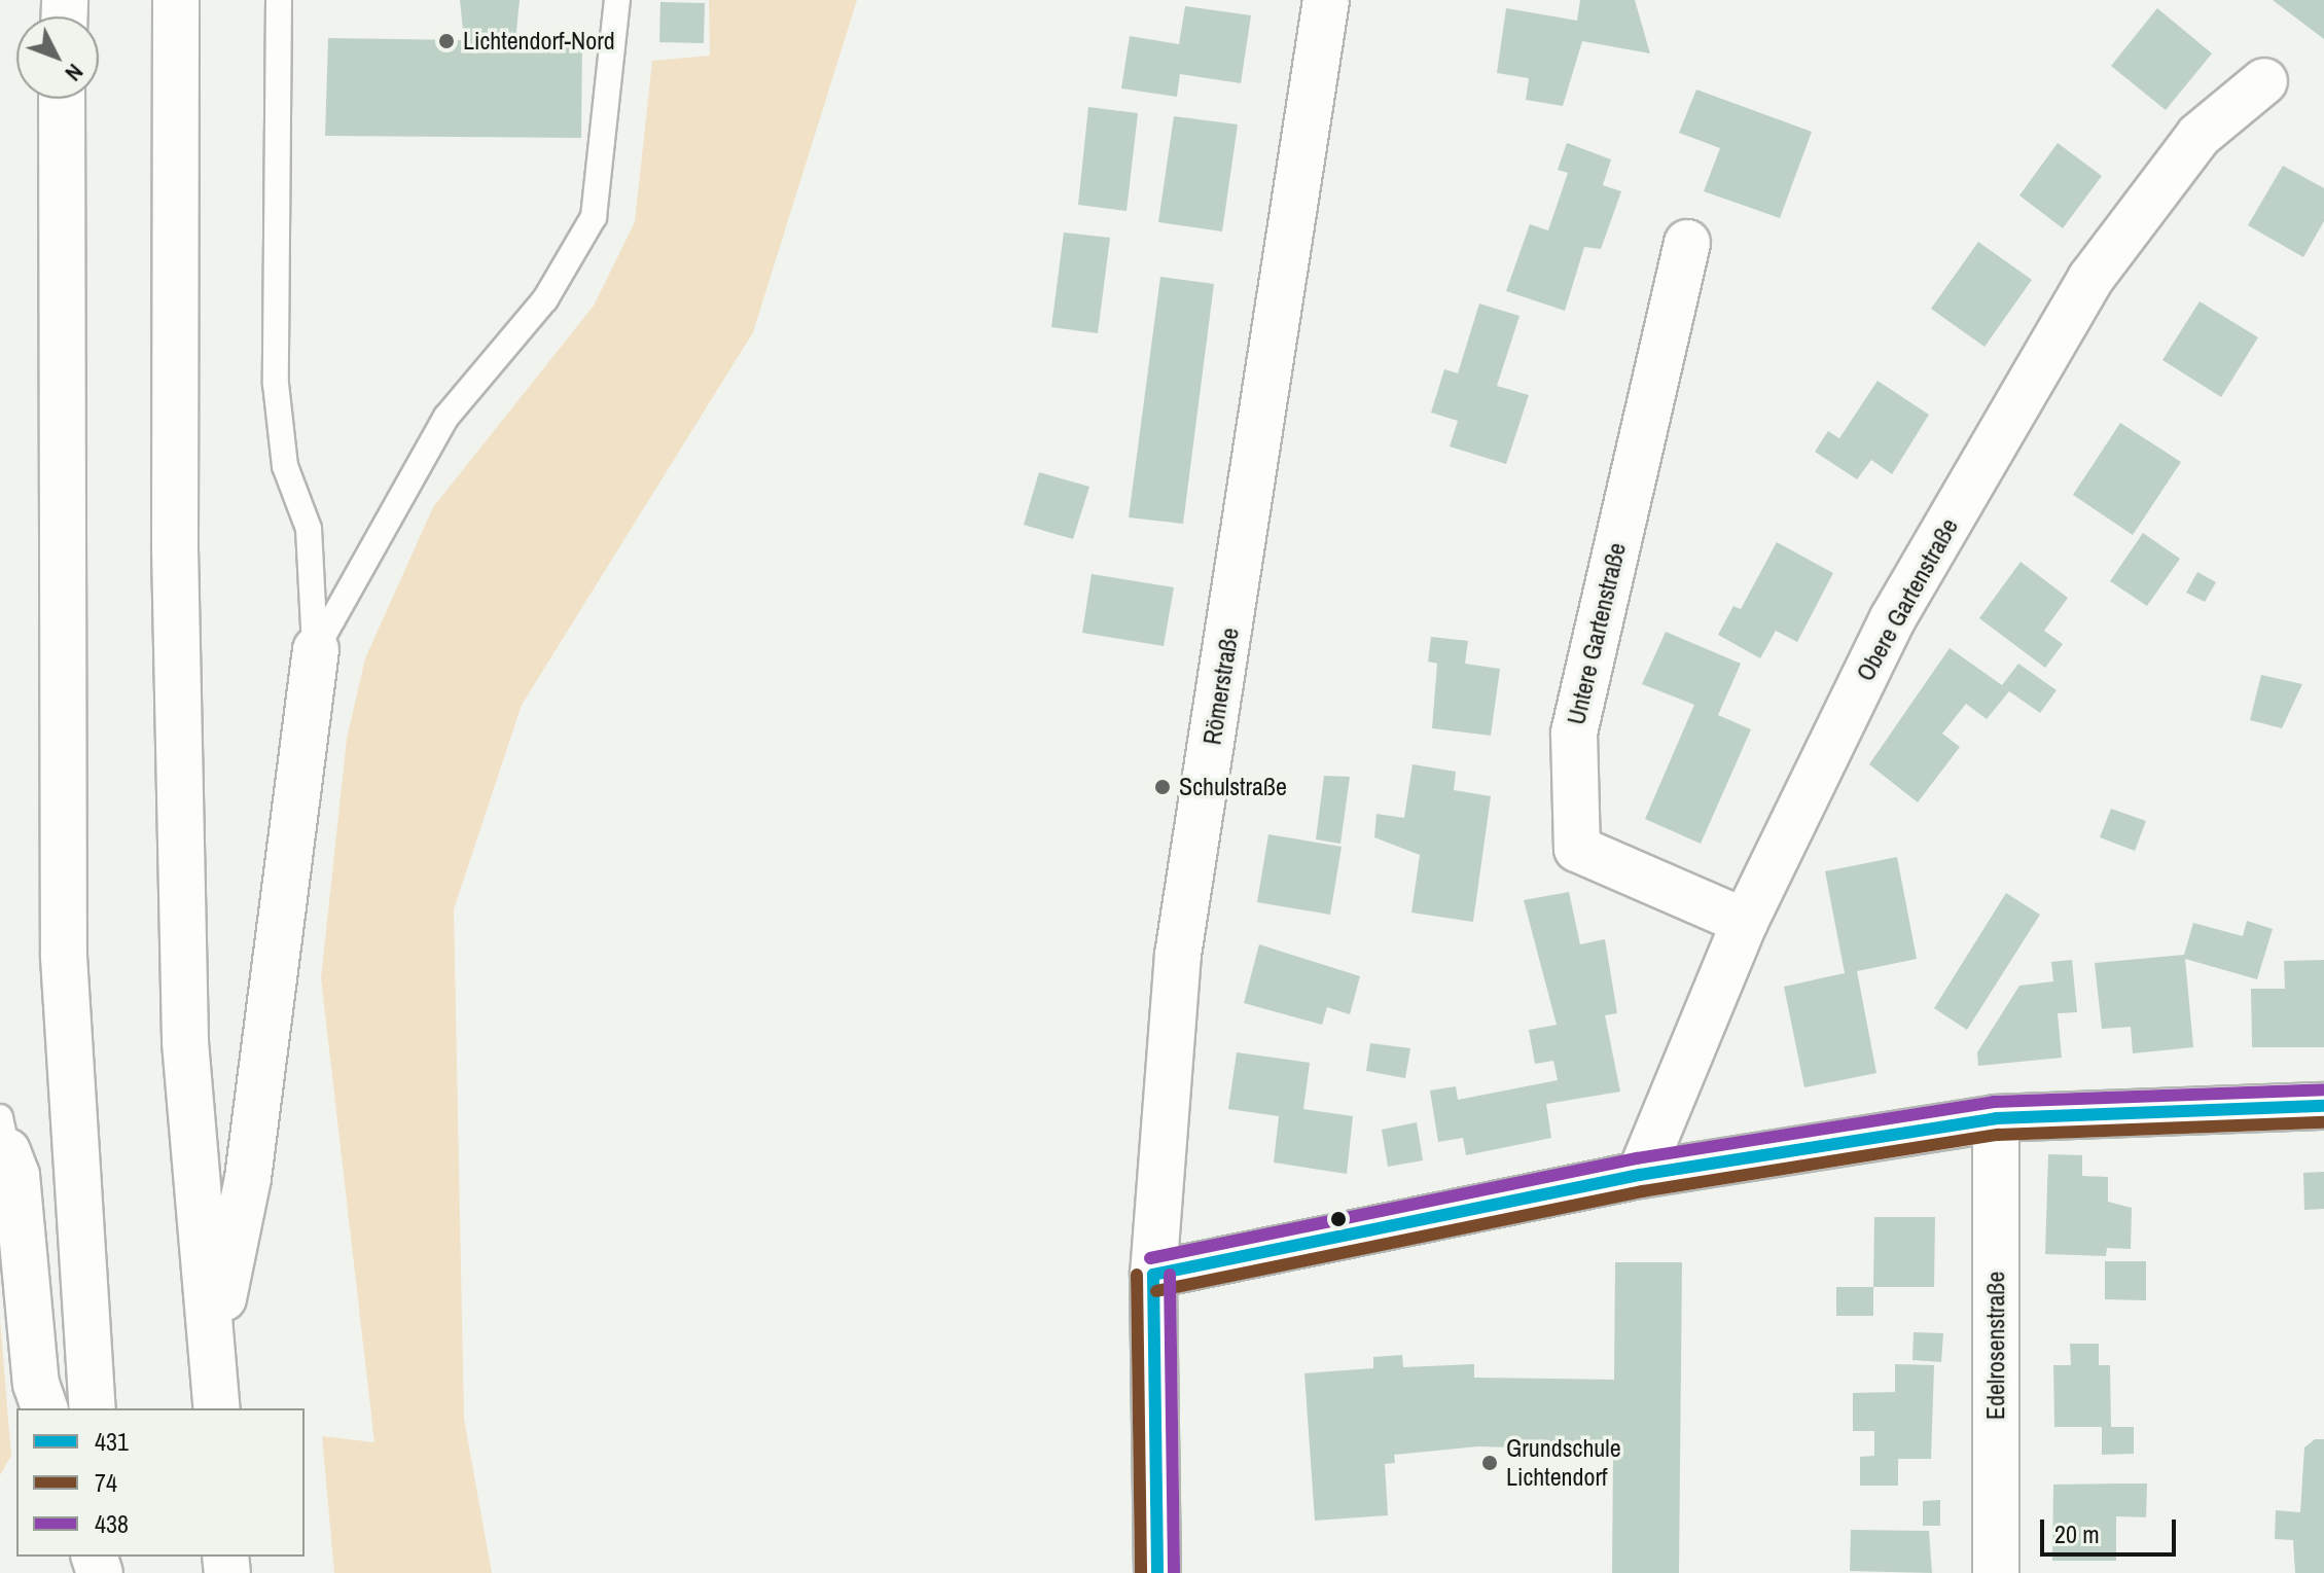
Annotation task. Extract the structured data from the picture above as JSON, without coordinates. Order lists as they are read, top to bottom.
{
  "streets": {
    "main road": [
      "Obere Gartenstraße",
      "Untere Gartenstraße",
      "Römerstraße",
      "Edelrosenstraße"
    ]
  },
  "crossings": [
    ["Obere Gartenstraße", "Untere Gartenstraße"]
  ],
  "places": ["Lichtendorf-Nord", "Schulstraße", "Grundschule Lichtendorf"],
  "lines": ["transit line 438", "transit line 431", "transit line 74"],
  "legend": ["431", "74", "438"],
  "scale_bar": "20 m",
  "north": "bottom right"
}
